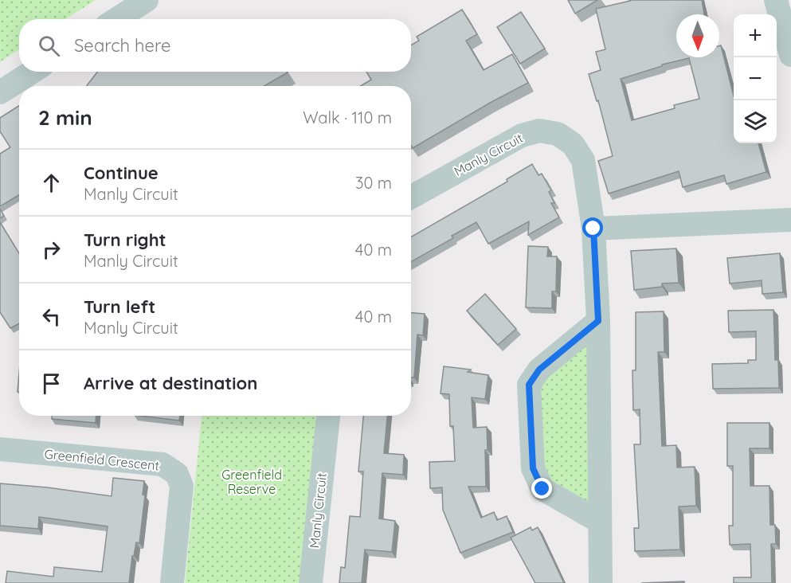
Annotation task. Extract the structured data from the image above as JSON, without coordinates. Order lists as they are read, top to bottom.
{
  "streets": {
    "street": ["Manly Circuit", "Greenfield Crescent"]
  },
  "parks": ["Greenfield Reserve"],
  "north": "bottom",
  "page": {
    "map_buttons": ["+", "−"],
    "search": "Search here",
    "heading": ["2 min", "Walk · 110 m"],
    "list": [
      ["Continue", "Manly Circuit", "30 m"],
      ["Turn right", "Manly Circuit", "40 m"],
      ["Turn left", "Manly Circuit", "40 m"],
      "Arrive at destination"
    ]
  }
}
